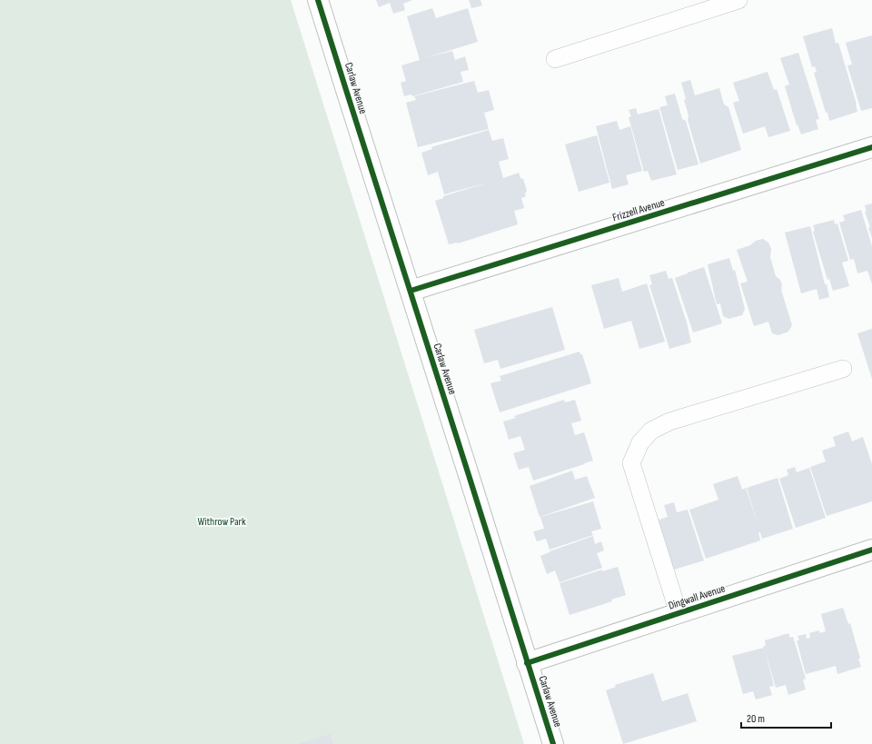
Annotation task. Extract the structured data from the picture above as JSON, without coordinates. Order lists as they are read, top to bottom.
{
  "streets": {
    "street": ["Carlaw Avenue", "Frizzell Avenue", "Dingwall Avenue"]
  },
  "crossings": [
    ["Carlaw Avenue", "Frizzell Avenue"],
    ["Carlaw Avenue", "Dingwall Avenue"]
  ],
  "parks": ["Withrow Park"],
  "scale_bar": "20 m"
}
